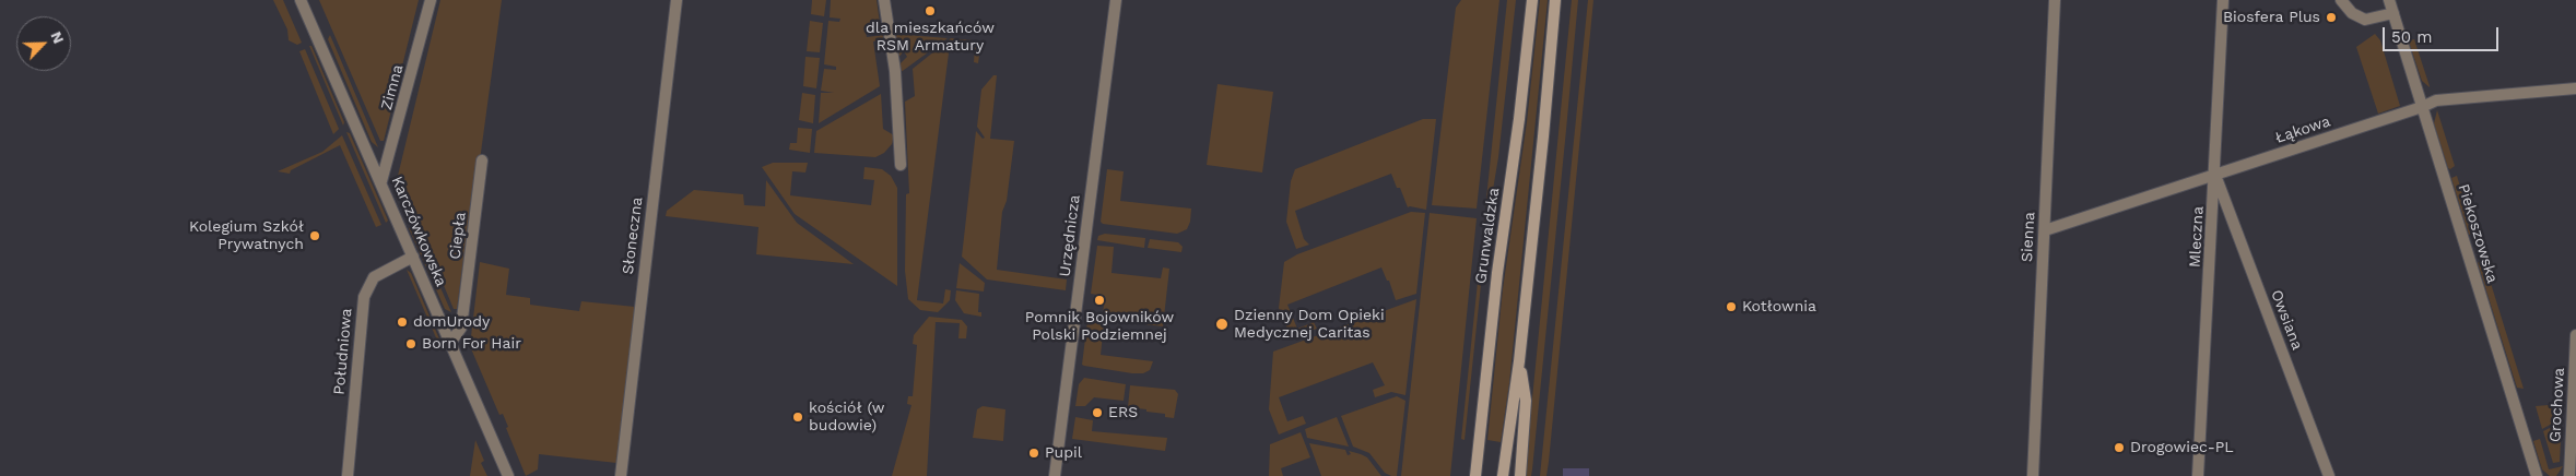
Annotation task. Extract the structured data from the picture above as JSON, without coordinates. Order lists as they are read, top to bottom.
{
  "streets": {
    "main road": ["Grunwaldzka"],
    "street": [
      "Zimna",
      "Łąkowa",
      "Karczówkowska",
      "Piekoszowska",
      "Ciepła",
      "Słoneczna",
      "Urzędnicza",
      "Sienna",
      "Mleczna",
      "Owsiana",
      "Południowa",
      "Grochowa"
    ]
  },
  "crossings": [
    ["Zimna", "Karczówkowska"],
    ["Łąkowa", "Piekoszowska"],
    ["Łąkowa", "Sienna"],
    ["Łąkowa", "Mleczna"],
    ["Łąkowa", "Owsiana"],
    ["Karczówkowska", "Ciepła"],
    ["Karczówkowska", "Południowa"],
    ["Mleczna", "Owsiana"]
  ],
  "places": [
    "dla mieszkańców RSM Armatury",
    "Biosfera Plus",
    "Kolegium Szkół Prywatnych",
    "Pomnik Bojowników Polski Podziemnej",
    "Kotłownia",
    "domUrody",
    "Dzienny Dom Opieki Medycznej Caritas",
    "Born For Hair",
    "ERS",
    "kościół (w budowie)",
    "Drogowiec-PL",
    "Pupil"
  ],
  "scale_bar": "50 m",
  "north": "top right"
}
